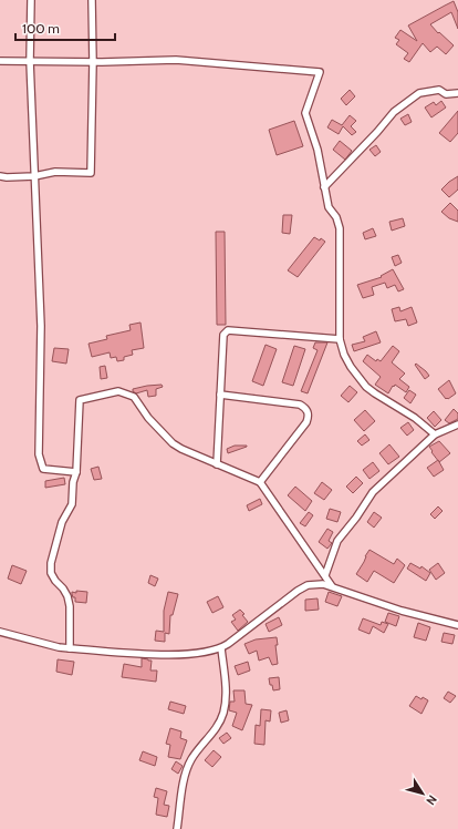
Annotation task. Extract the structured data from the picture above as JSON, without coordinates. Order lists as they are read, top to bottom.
{
  "scale_bar": "100 m",
  "north": "bottom right"
}
